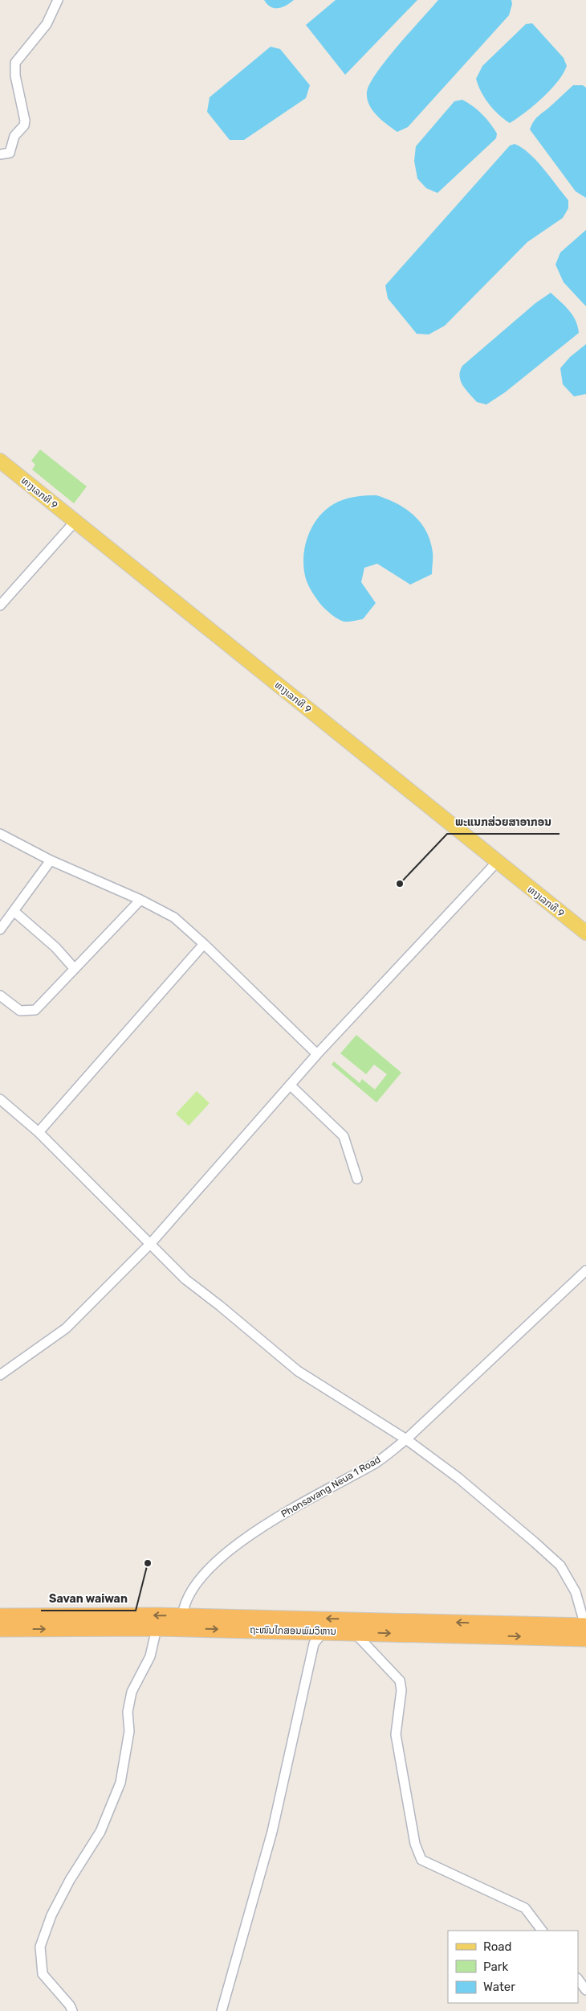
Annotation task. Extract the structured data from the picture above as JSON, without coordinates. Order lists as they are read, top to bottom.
{
  "streets": {
    "highway": ["ຖະໜົນໄກສອນພົມວິຫານ"],
    "main road": ["ທາງເລກທີ 9"],
    "street": ["Phonsavang Neua 1 Road"]
  },
  "crossings": [
    ["Phonsavang Neua 1 Road", "ຖະໜົນໄກສອນພົມວິຫານ"]
  ],
  "places": ["ພະແນກສ່ວຍສາອາກອນ", "Savan waiwan"],
  "legend": ["Road", "Park", "Water"]
}
